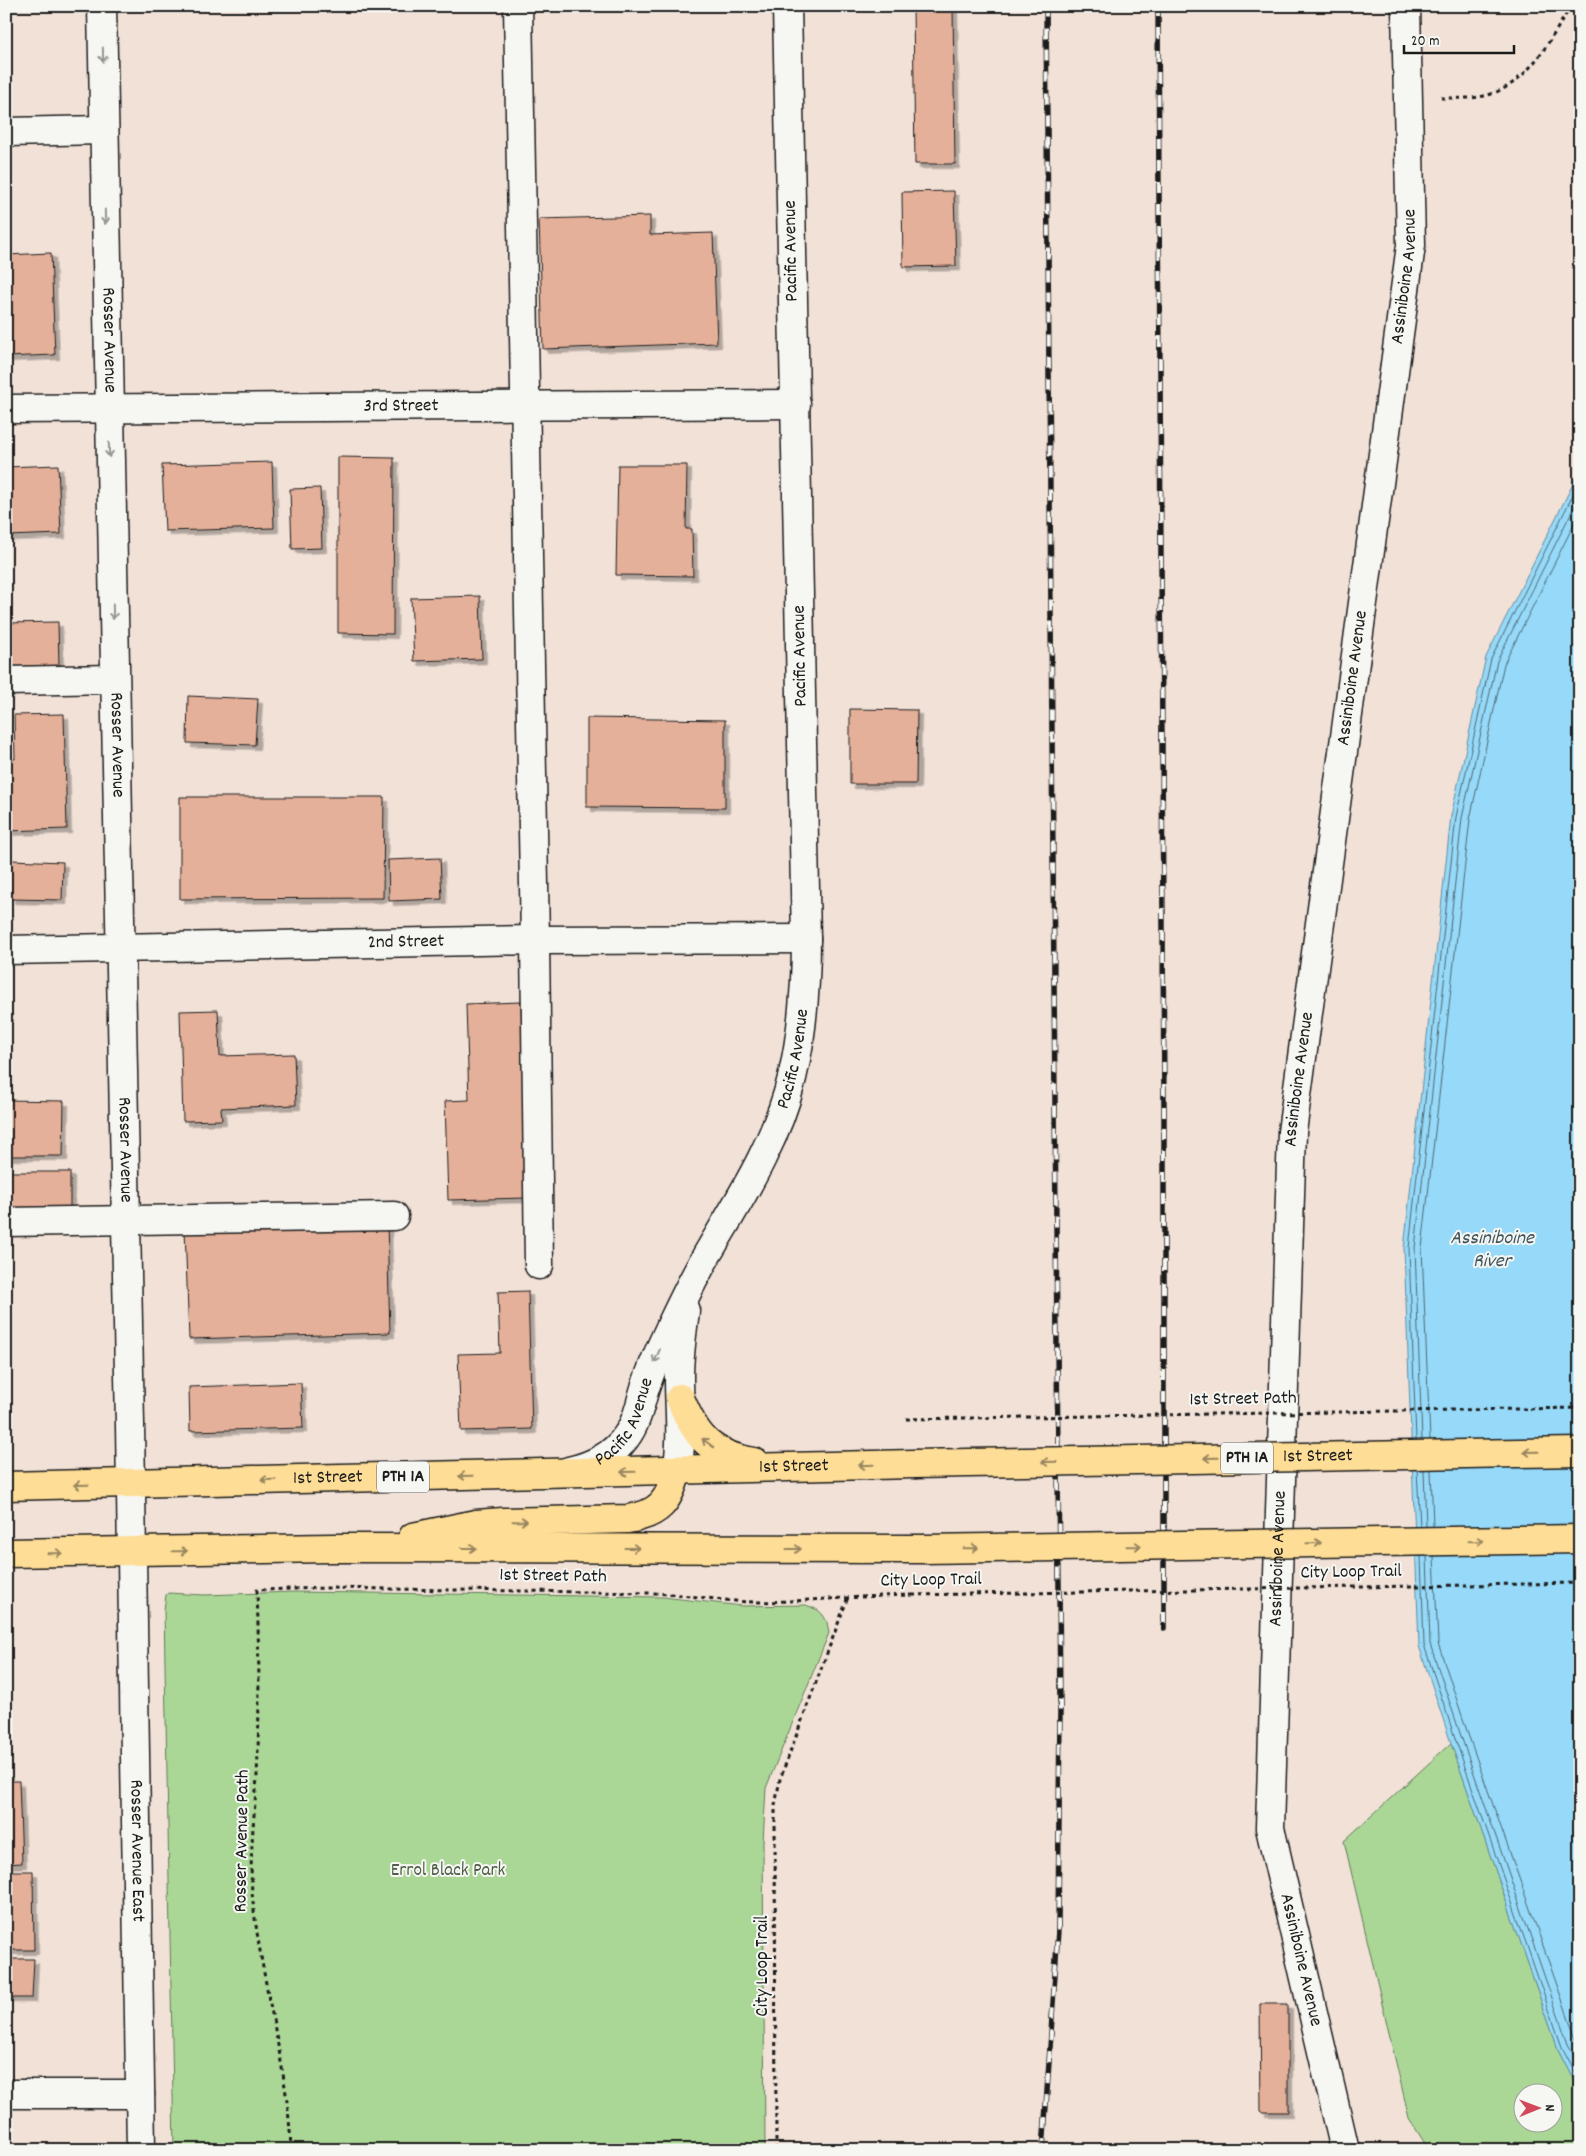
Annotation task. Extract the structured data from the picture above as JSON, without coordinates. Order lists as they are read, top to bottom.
{
  "streets": {
    "main road": ["1st Street", "PTH 1A"],
    "street": [
      "Pacific Avenue",
      "Assiniboine Avenue",
      "Rosser Avenue",
      "3rd Street",
      "2nd Street",
      "Rosser Avenue East"
    ],
    "path": ["1st Street Path", "City Loop Trail", "Rosser Avenue Path"]
  },
  "crossings": [
    ["Pacific Avenue", "3rd Street"],
    ["Pacific Avenue", "2nd Street"],
    ["Pacific Avenue", "1st Street"],
    ["Rosser Avenue", "3rd Street"],
    ["Rosser Avenue", "2nd Street"],
    ["Rosser Avenue", "1st Street"],
    ["Rosser Avenue", "Rosser Avenue East"],
    ["1st Street Path", "City Loop Trail"],
    ["1st Street Path", "Rosser Avenue Path"]
  ],
  "one_way": ["Rosser Avenue"],
  "water": ["Assiniboine River"],
  "parks": ["Errol Black Park"],
  "scale_bar": "20 m",
  "north": "right"
}
